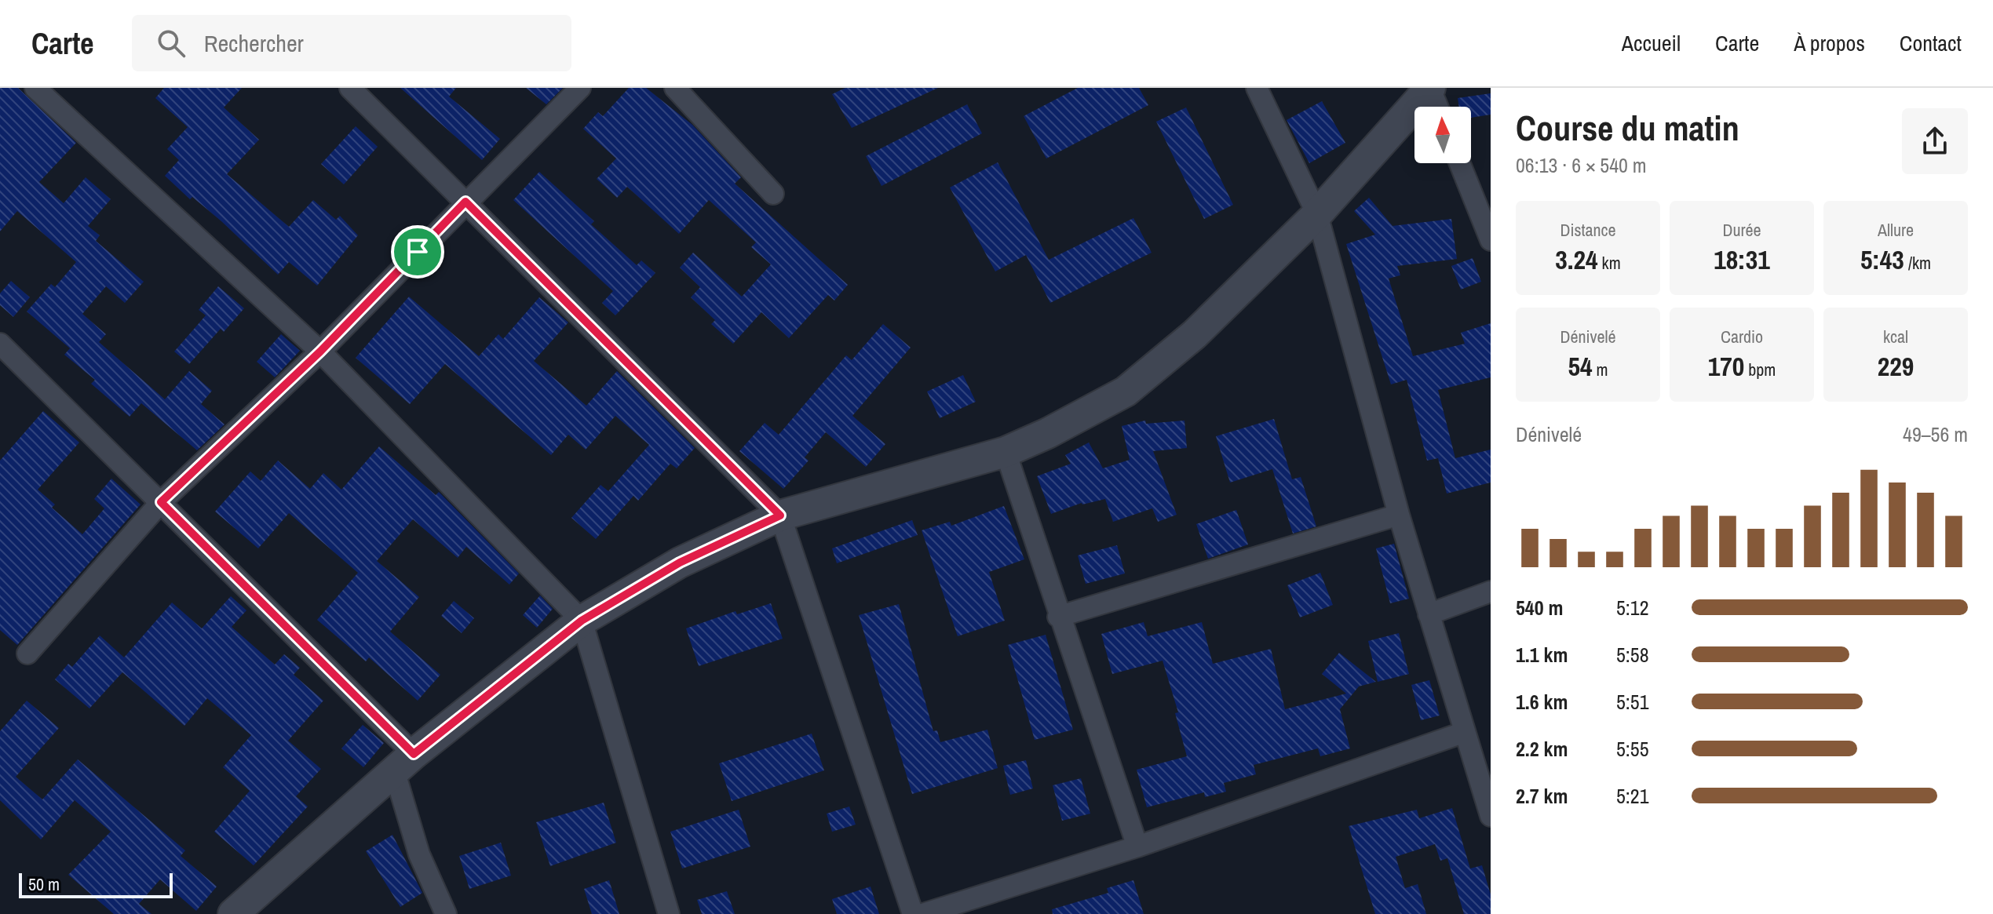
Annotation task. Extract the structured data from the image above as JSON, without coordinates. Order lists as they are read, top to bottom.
{
  "scale_bar": "50 m",
  "north": "top",
  "page": {
    "header": "Carte",
    "search": "Rechercher",
    "nav": [
      "Accueil",
      "Carte",
      "À propos",
      "Contact"
    ],
    "heading": ["Course du matin", "06:13 · 6 × 540 m"],
    "stats": [
      ["Distance", "3.24 km"],
      ["Durée", "18:31"],
      ["Allure", "5:43 /km"],
      ["Dénivelé", "54 m"],
      ["Cardio", "170 bpm"],
      ["kcal", "229"]
    ],
    "chart": ["Dénivelé", "49–56 m"],
    "list": [
      {
        "name": "540 m",
        "note": "5:12"
      },
      {
        "name": "1.1 km",
        "note": "5:58"
      },
      {
        "name": "1.6 km",
        "note": "5:51"
      },
      {
        "name": "2.2 km",
        "note": "5:55"
      },
      {
        "name": "2.7 km",
        "note": "5:21"
      }
    ],
    "scale": "50 m"
  }
}
